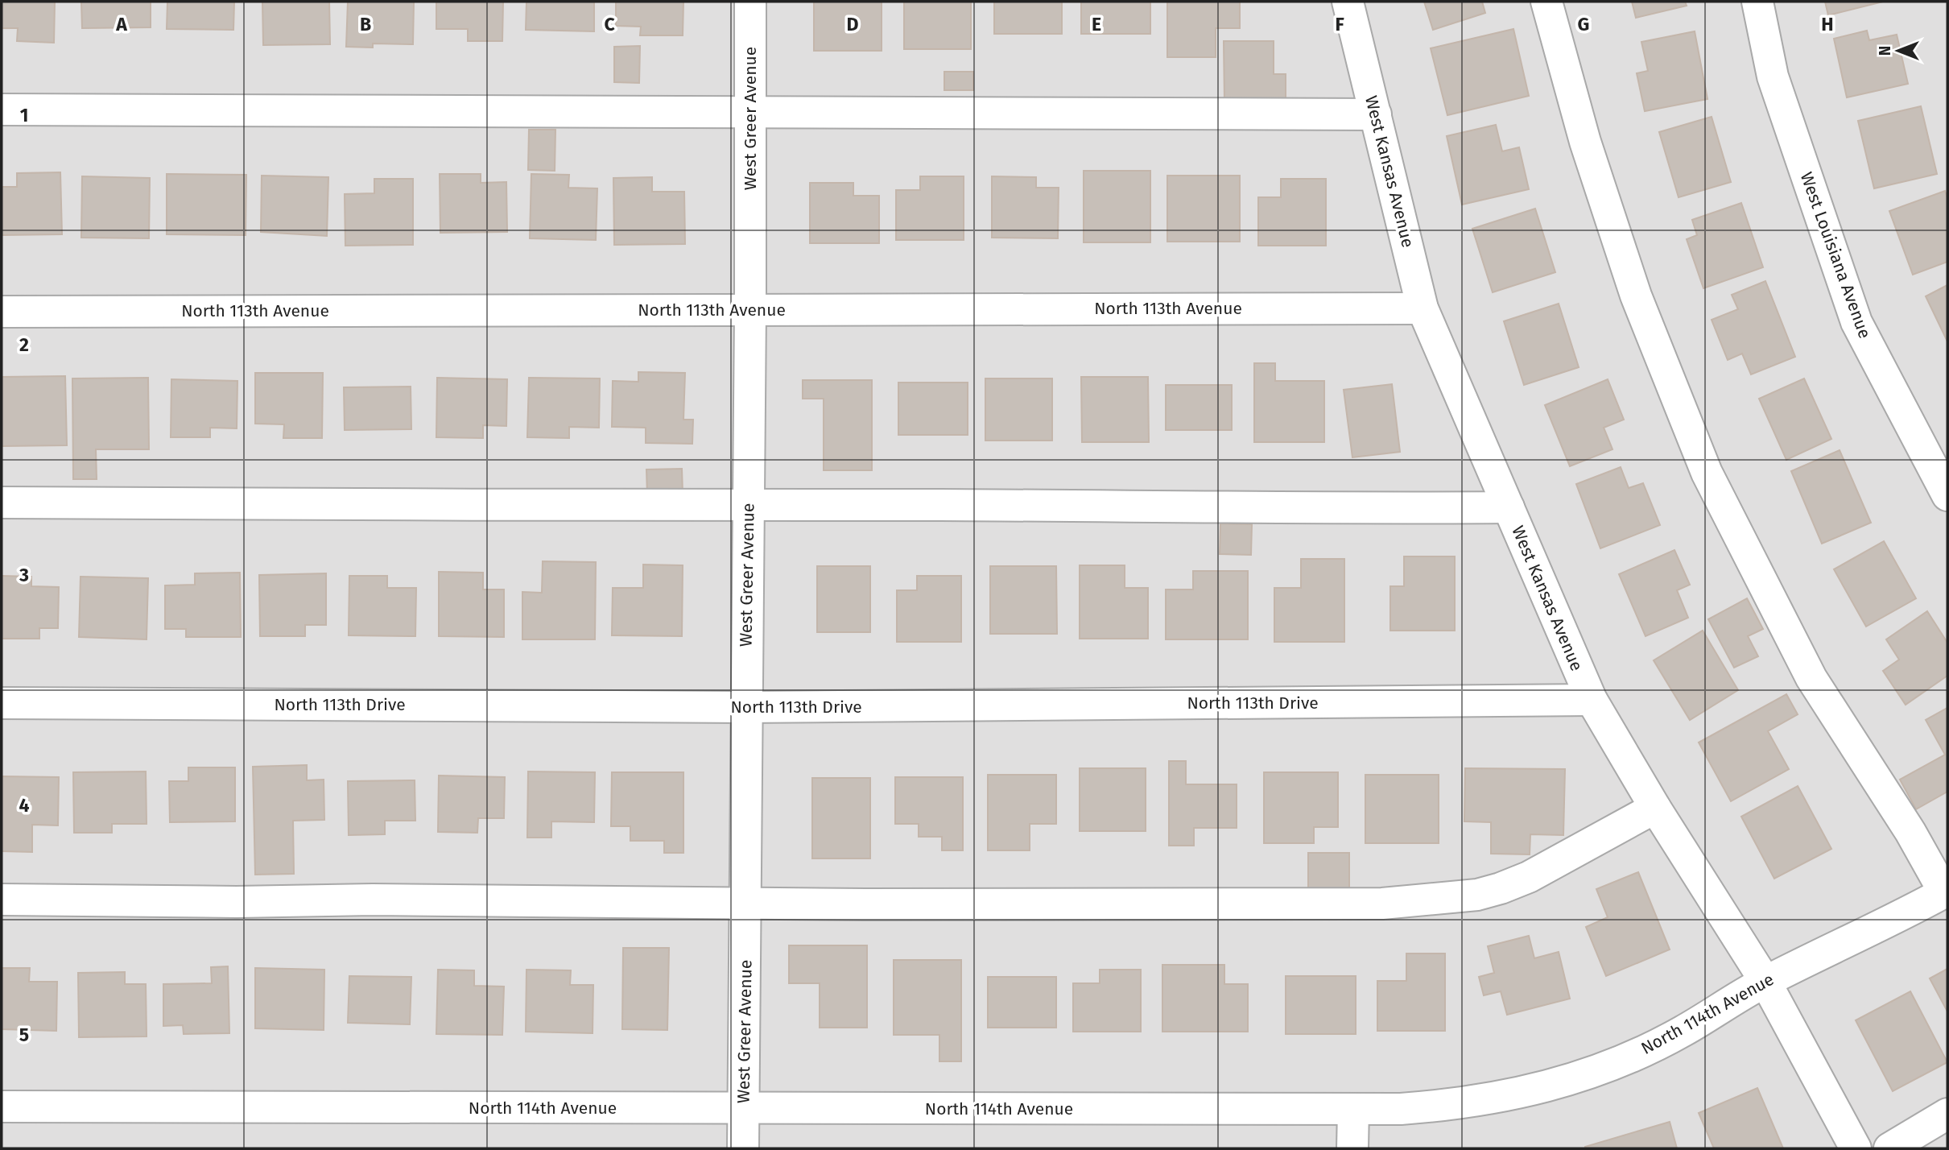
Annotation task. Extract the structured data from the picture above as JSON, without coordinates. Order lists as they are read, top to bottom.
{
  "streets": {
    "street": [
      "West Greer Avenue",
      "West Kansas Avenue",
      "West Louisiana Avenue",
      "North 113th Avenue",
      "North 113th Drive",
      "North 114th Avenue"
    ]
  },
  "crossings": [
    ["West Greer Avenue", "North 113th Avenue"],
    ["West Greer Avenue", "North 113th Drive"],
    ["West Greer Avenue", "North 114th Avenue"],
    ["West Kansas Avenue", "North 113th Avenue"],
    ["West Kansas Avenue", "North 113th Drive"],
    ["West Kansas Avenue", "North 114th Avenue"]
  ],
  "north": "left",
  "grid": {
    "columns": [
      "A",
      "B",
      "C",
      "D",
      "E",
      "F",
      "G",
      "H"
    ],
    "rows": [
      "1",
      "2",
      "3",
      "4",
      "5"
    ]
  }
}
